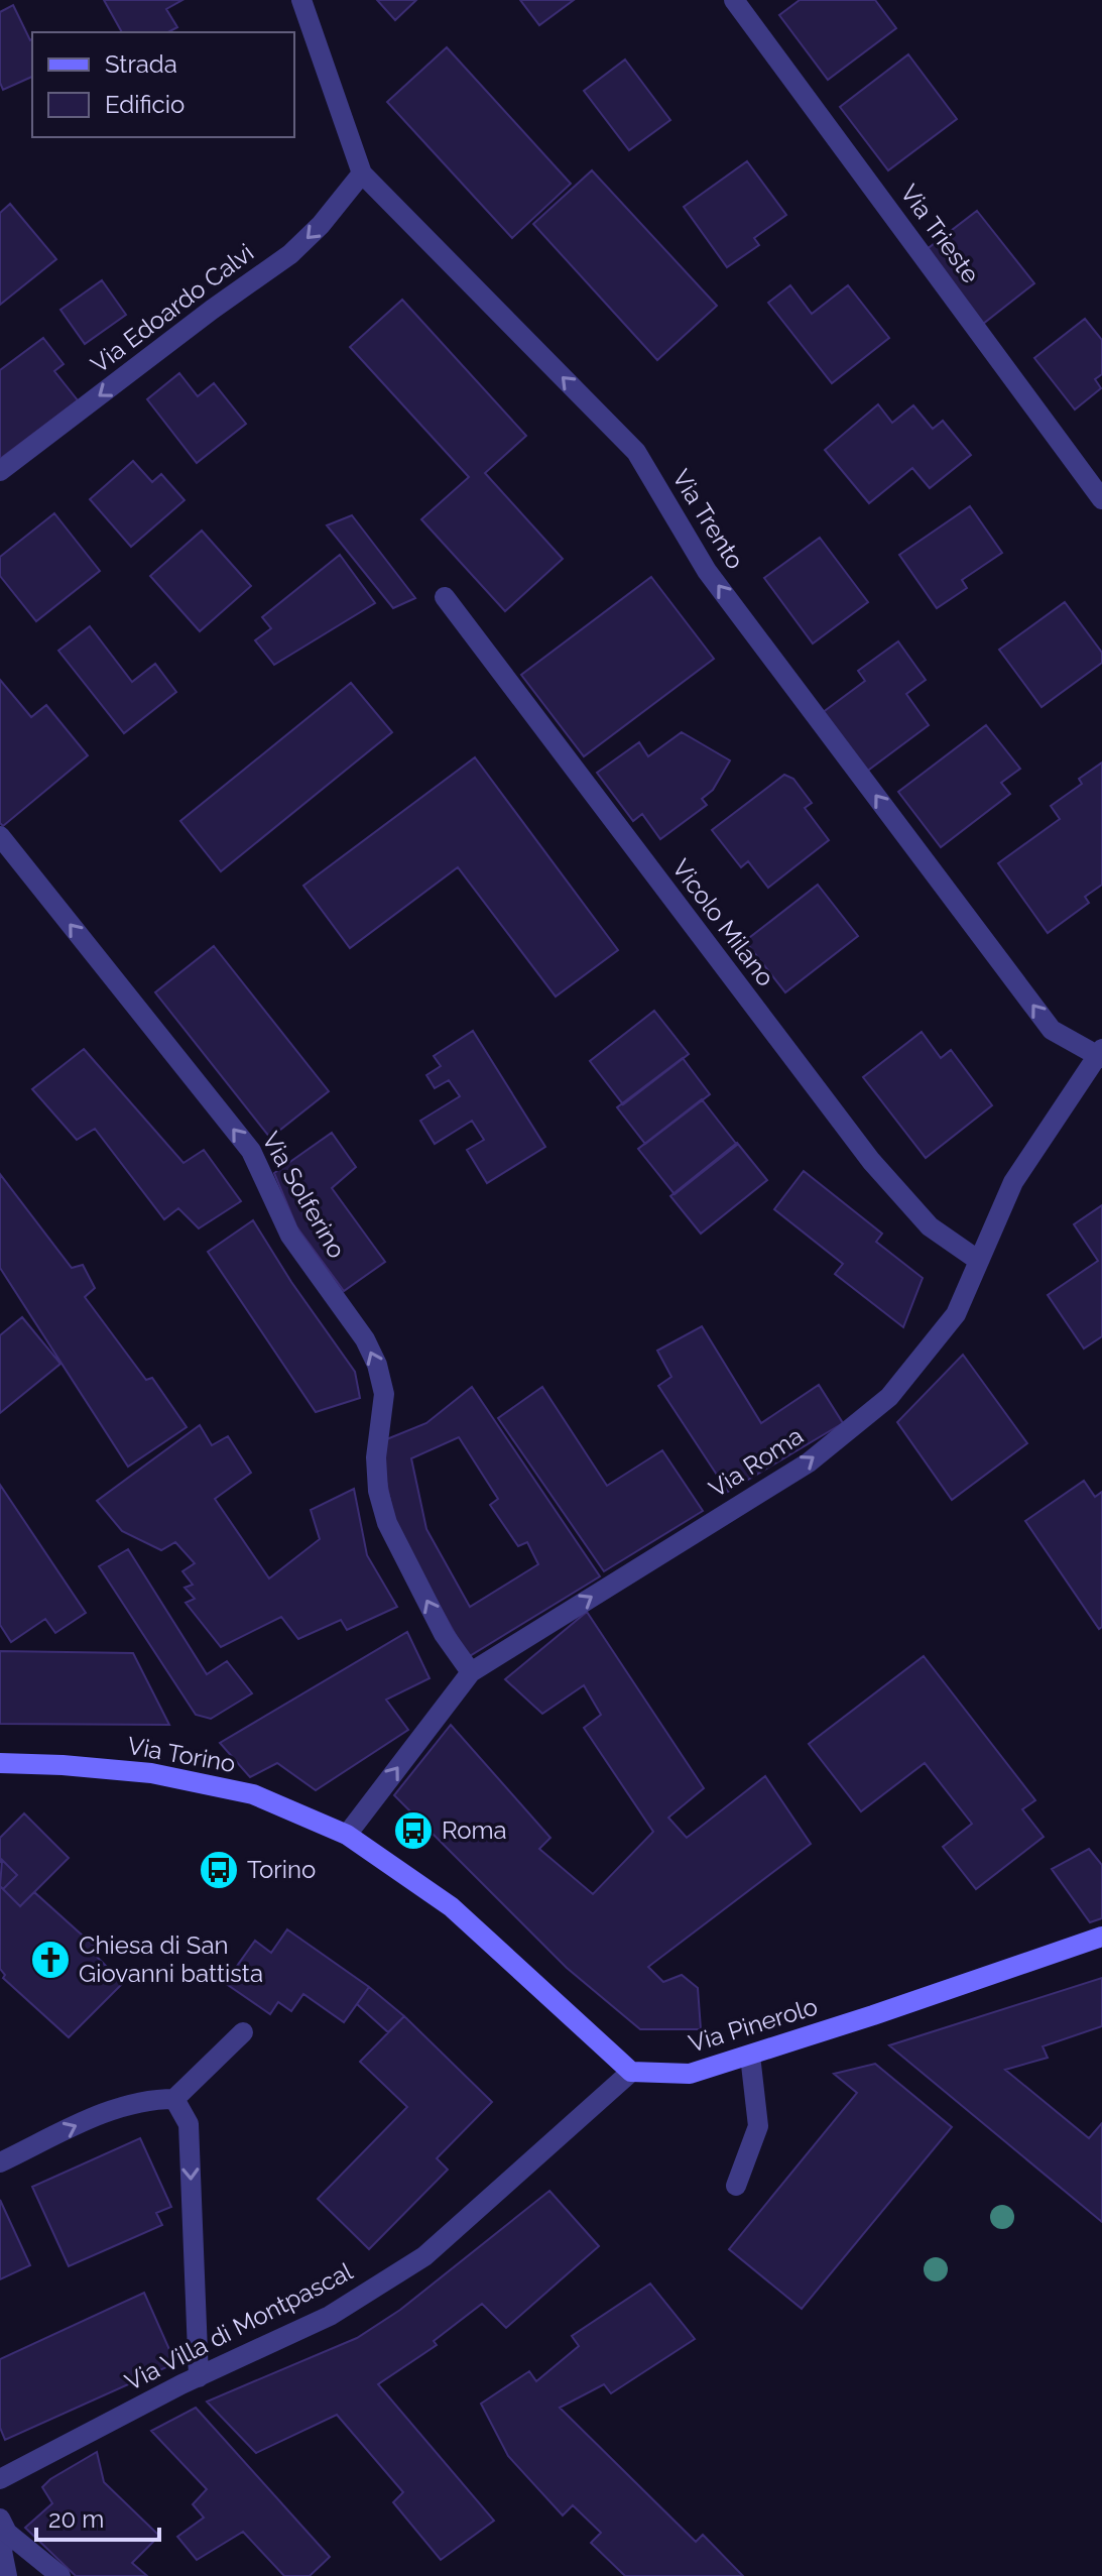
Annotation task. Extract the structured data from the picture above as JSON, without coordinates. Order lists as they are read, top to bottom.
{
  "streets": {
    "main road": ["Via Torino", "Via Pinerolo"],
    "street": [
      "Via Trieste",
      "Via Edoardo Calvi",
      "Via Trento",
      "Vicolo Milano",
      "Via Solferino",
      "Via Roma",
      "Via Villa di Montpascal"
    ]
  },
  "crossings": [
    ["Via Edoardo Calvi", "Via Trento"],
    ["Via Trento", "Via Roma"],
    ["Vicolo Milano", "Via Roma"],
    ["Via Solferino", "Via Roma"],
    ["Via Roma", "Via Torino"],
    ["Via Pinerolo", "Via Villa di Montpascal"]
  ],
  "one_way": [
    "Via Edoardo Calvi",
    "Via Trento",
    "Via Solferino",
    "Via Roma"
  ],
  "places": {
    "bus stop": ["Roma", "Torino"],
    "church": ["Chiesa di San Giovanni battista"]
  },
  "legend": ["Strada", "Edificio"],
  "scale_bar": "20 m"
}
